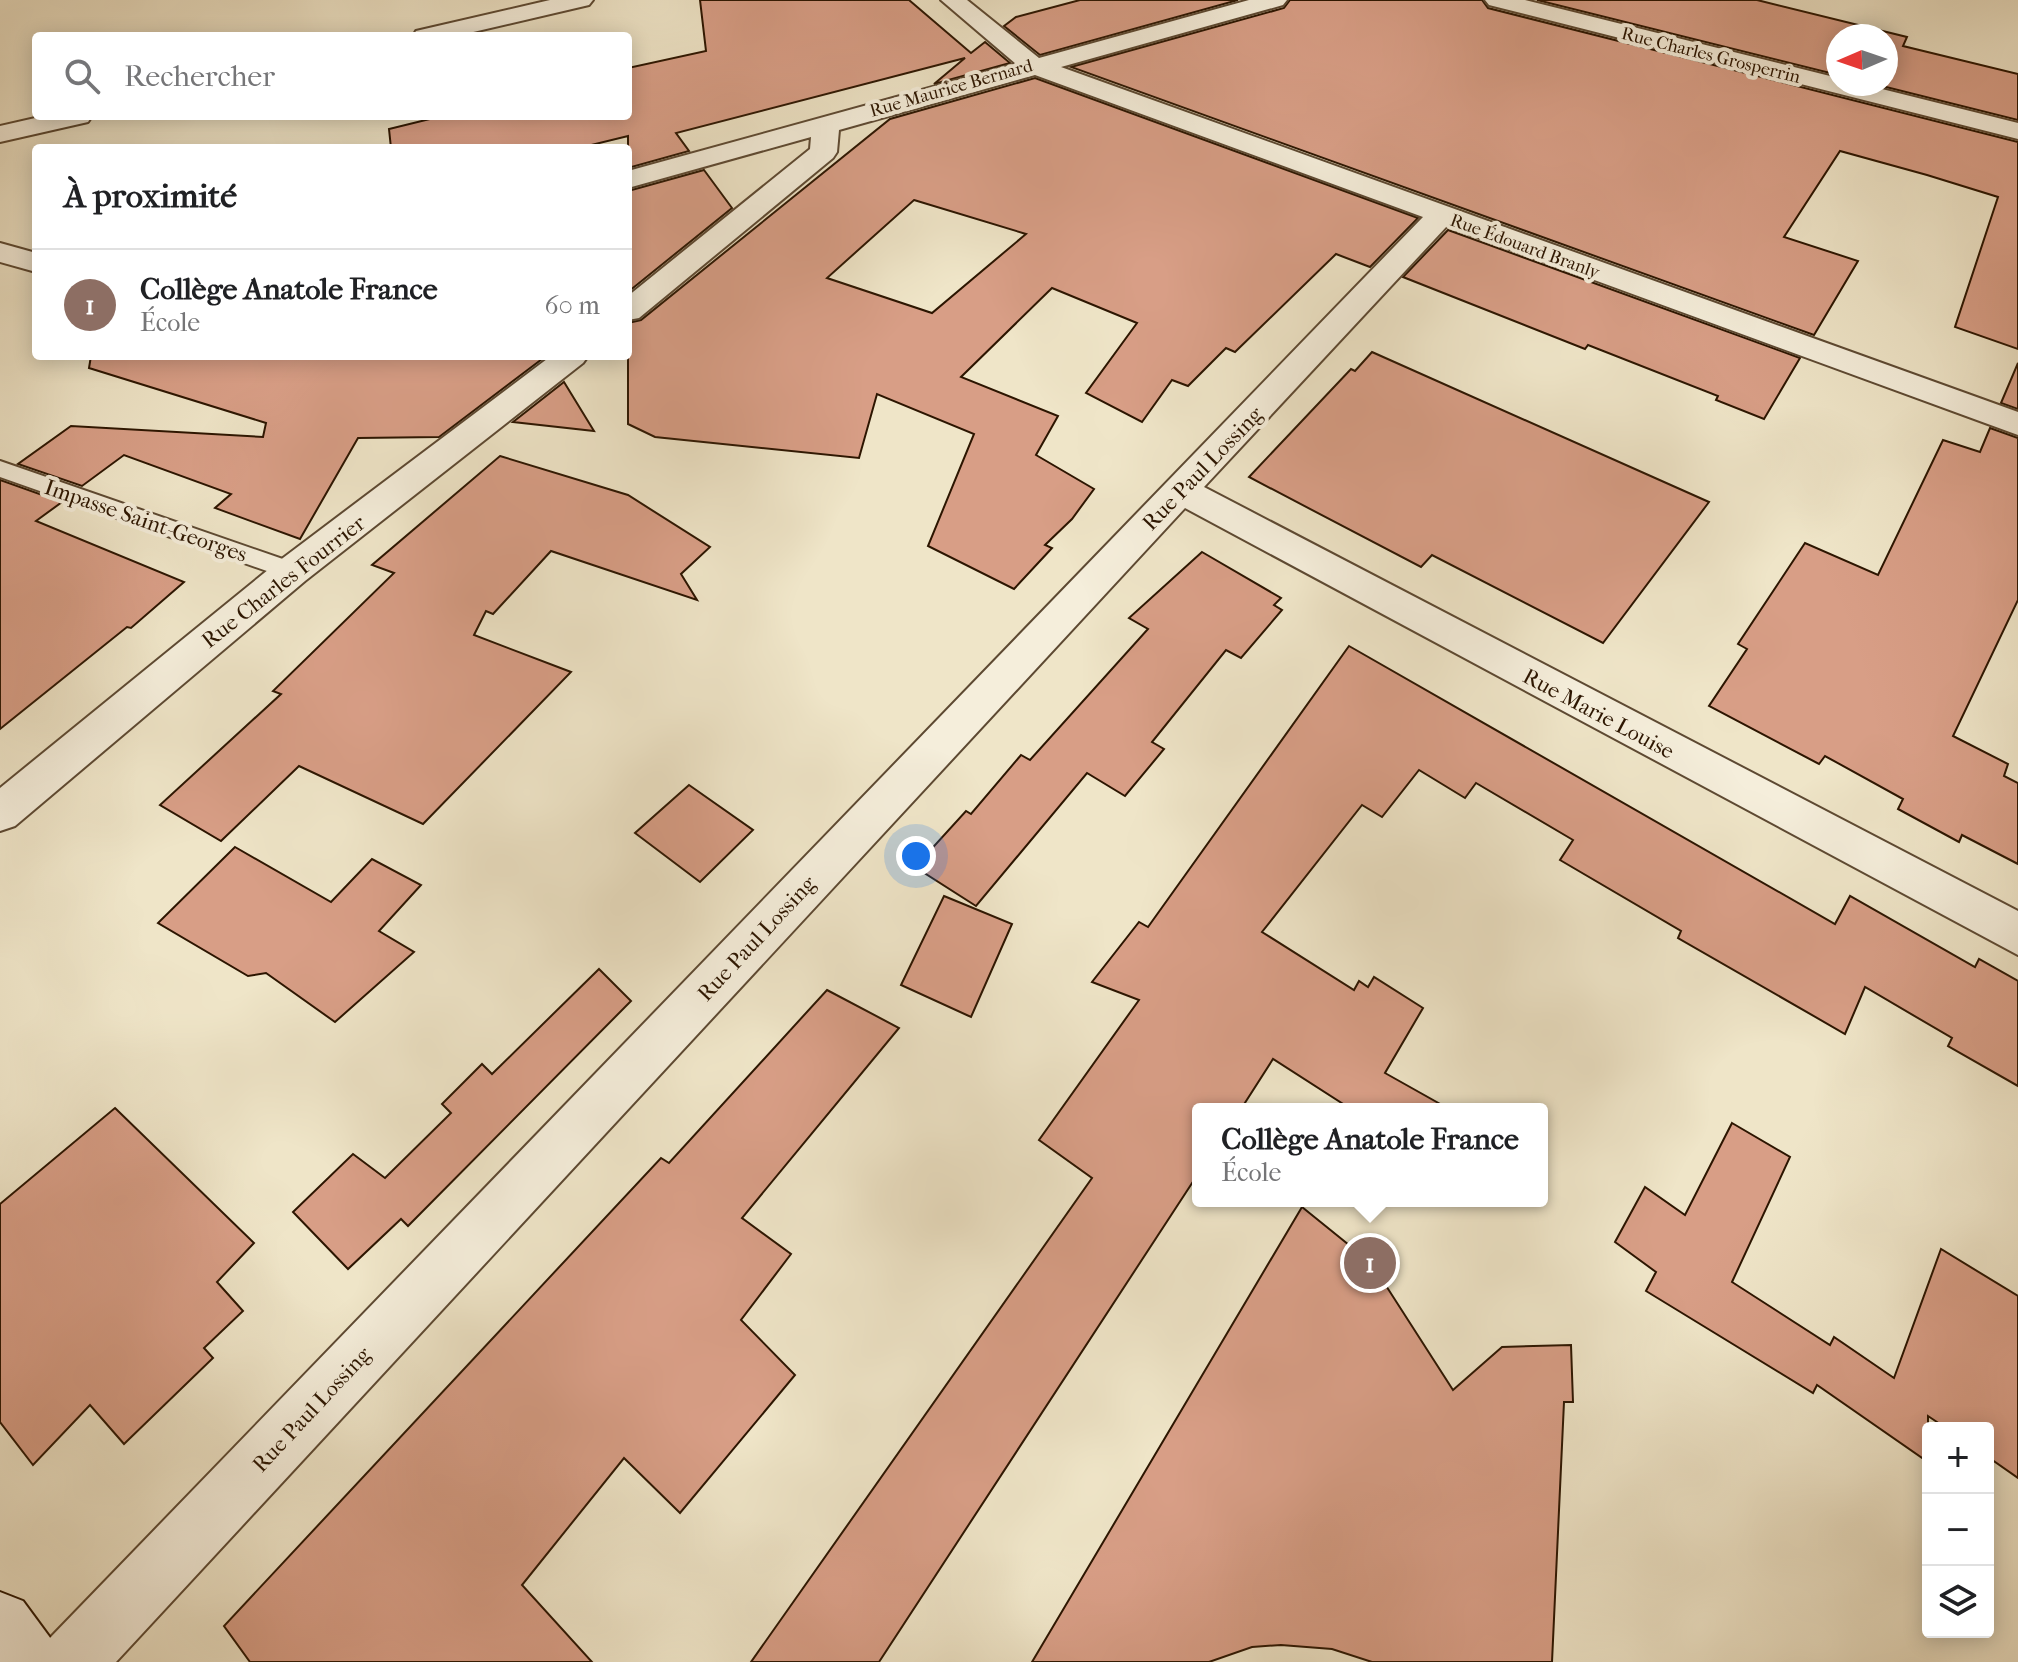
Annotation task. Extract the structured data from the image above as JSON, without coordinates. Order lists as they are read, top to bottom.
{
  "streets": {
    "street": [
      "Rue Charles Grosperrin",
      "Rue Maurice Bernard",
      "Rue Édouard Branly",
      "Rue Paul Lossing",
      "Rue Charles Fourrier",
      "Rue Marie Louise"
    ],
    "lane": ["Impasse Saint-Georges"]
  },
  "crossings": [
    ["Rue Maurice Bernard", "Rue Édouard Branly"],
    ["Rue Édouard Branly", "Rue Paul Lossing"],
    ["Rue Paul Lossing", "Rue Marie Louise"],
    ["Impasse Saint-Georges", "Rue Charles Fourrier"]
  ],
  "north": "left",
  "page": {
    "search": "Rechercher",
    "heading": "À proximité",
    "list": [
      {
        "mark": "1",
        "name": "Collège Anatole France",
        "note": "École",
        "value": "60 m"
      }
    ],
    "popup": ["Collège Anatole France", "École"],
    "pins": "1",
    "map_buttons": ["+", "−"]
  }
}
